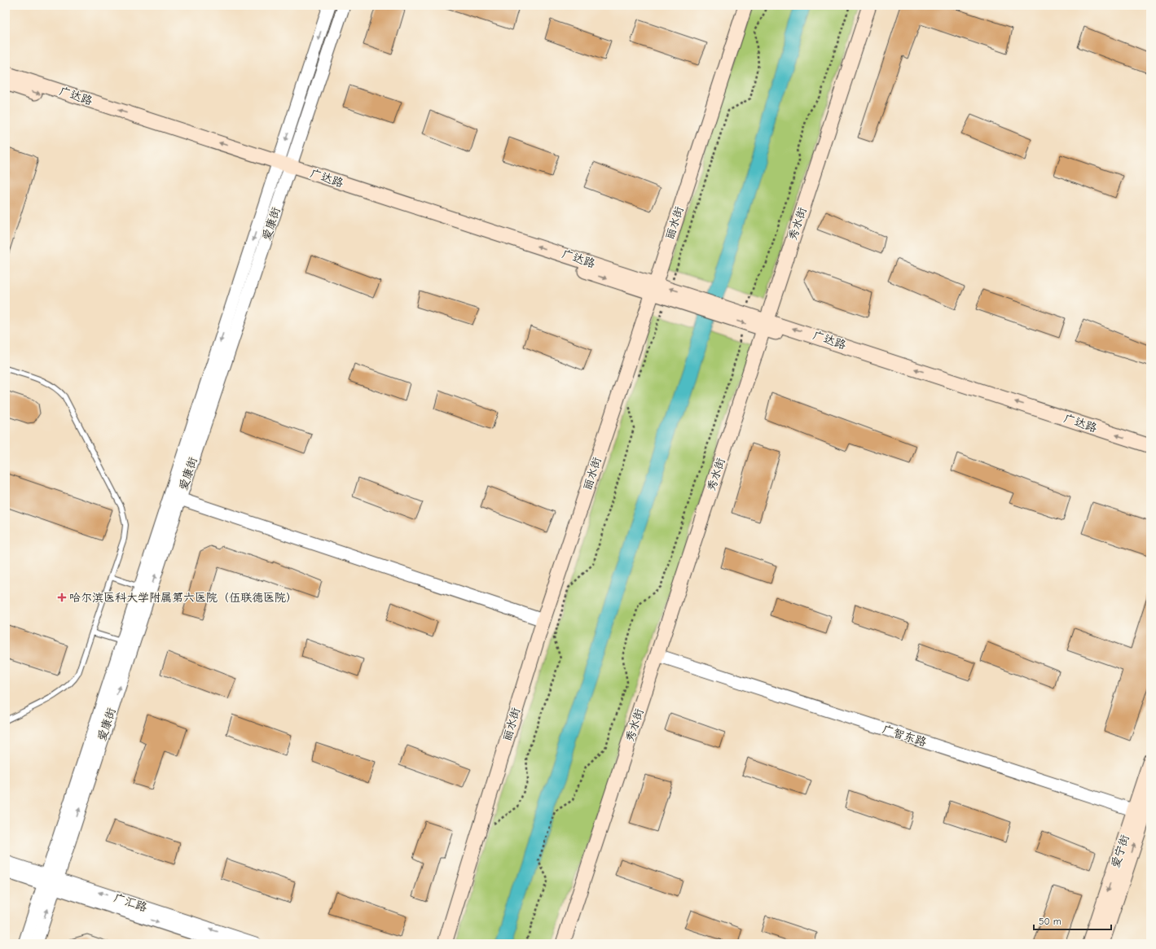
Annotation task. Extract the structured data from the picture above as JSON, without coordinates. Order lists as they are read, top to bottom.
{
  "streets": {
    "main road": [
      "广达路",
      "丽水街",
      "秀水街",
      "爱宁街"
    ],
    "street": ["爱康街", "广智东路", "广汇路"]
  },
  "crossings": [
    ["广达路", "丽水街"],
    ["广达路", "爱康街"],
    ["广达路", "秀水街"],
    ["爱康街", "广汇路"],
    ["秀水街", "广智东路"],
    ["广智东路", "爱宁街"]
  ],
  "places": {
    "health": ["哈尔滨医科大学附属第六医院（伍联德医院）"]
  },
  "scale_bar": "50 m"
}
